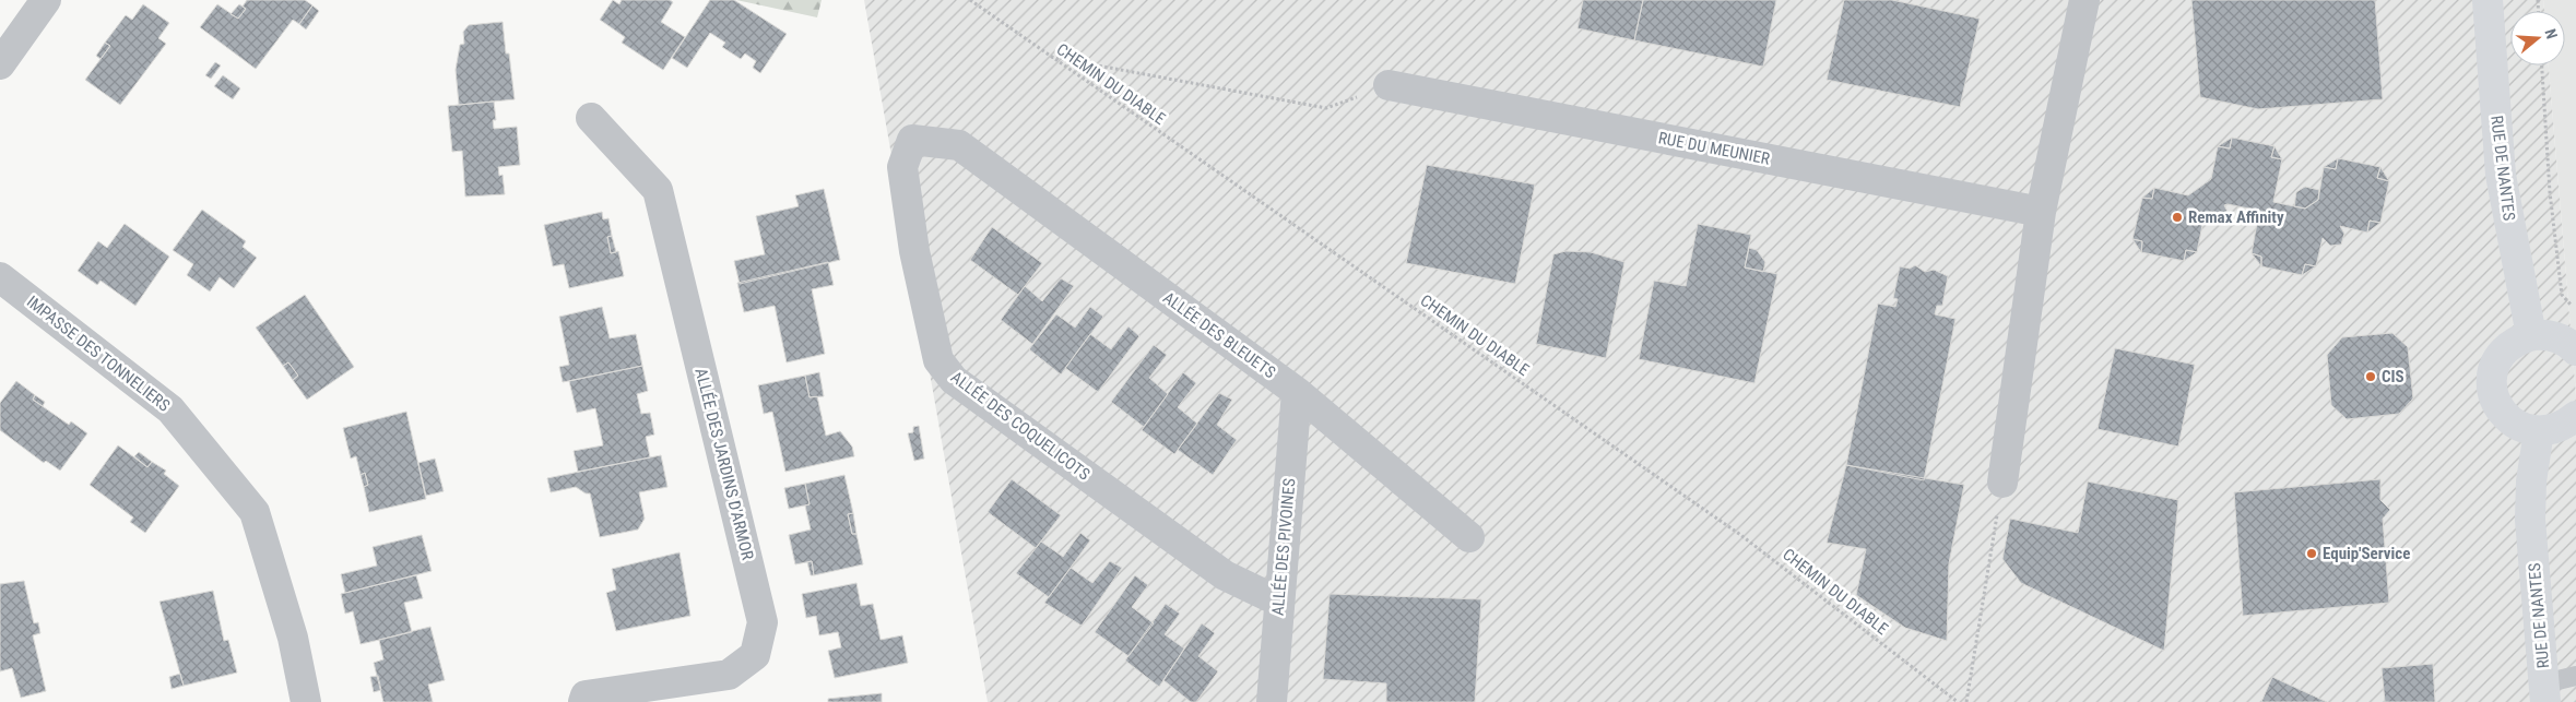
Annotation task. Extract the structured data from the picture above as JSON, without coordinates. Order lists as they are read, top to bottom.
{
  "streets": {
    "main road": ["RUE DE NANTES"],
    "street": [
      "RUE DU MEUNIER",
      "ALLÉE DES BLEUETS",
      "IMPASSE DES TONNELIERS",
      "ALLÉE DES COQUELICOTS",
      "ALLÉE DES JARDINS D'ARMOR",
      "ALLÉE DES PIVOINES"
    ],
    "path": ["CHEMIN DU DIABLE"]
  },
  "crossings": [
    ["ALLÉE DES BLEUETS", "ALLÉE DES COQUELICOTS"],
    ["ALLÉE DES BLEUETS", "ALLÉE DES PIVOINES"],
    ["ALLÉE DES COQUELICOTS", "ALLÉE DES PIVOINES"]
  ],
  "places": ["Remax Affinity", "CIS", "Equip'Service"],
  "north": "right"
}
